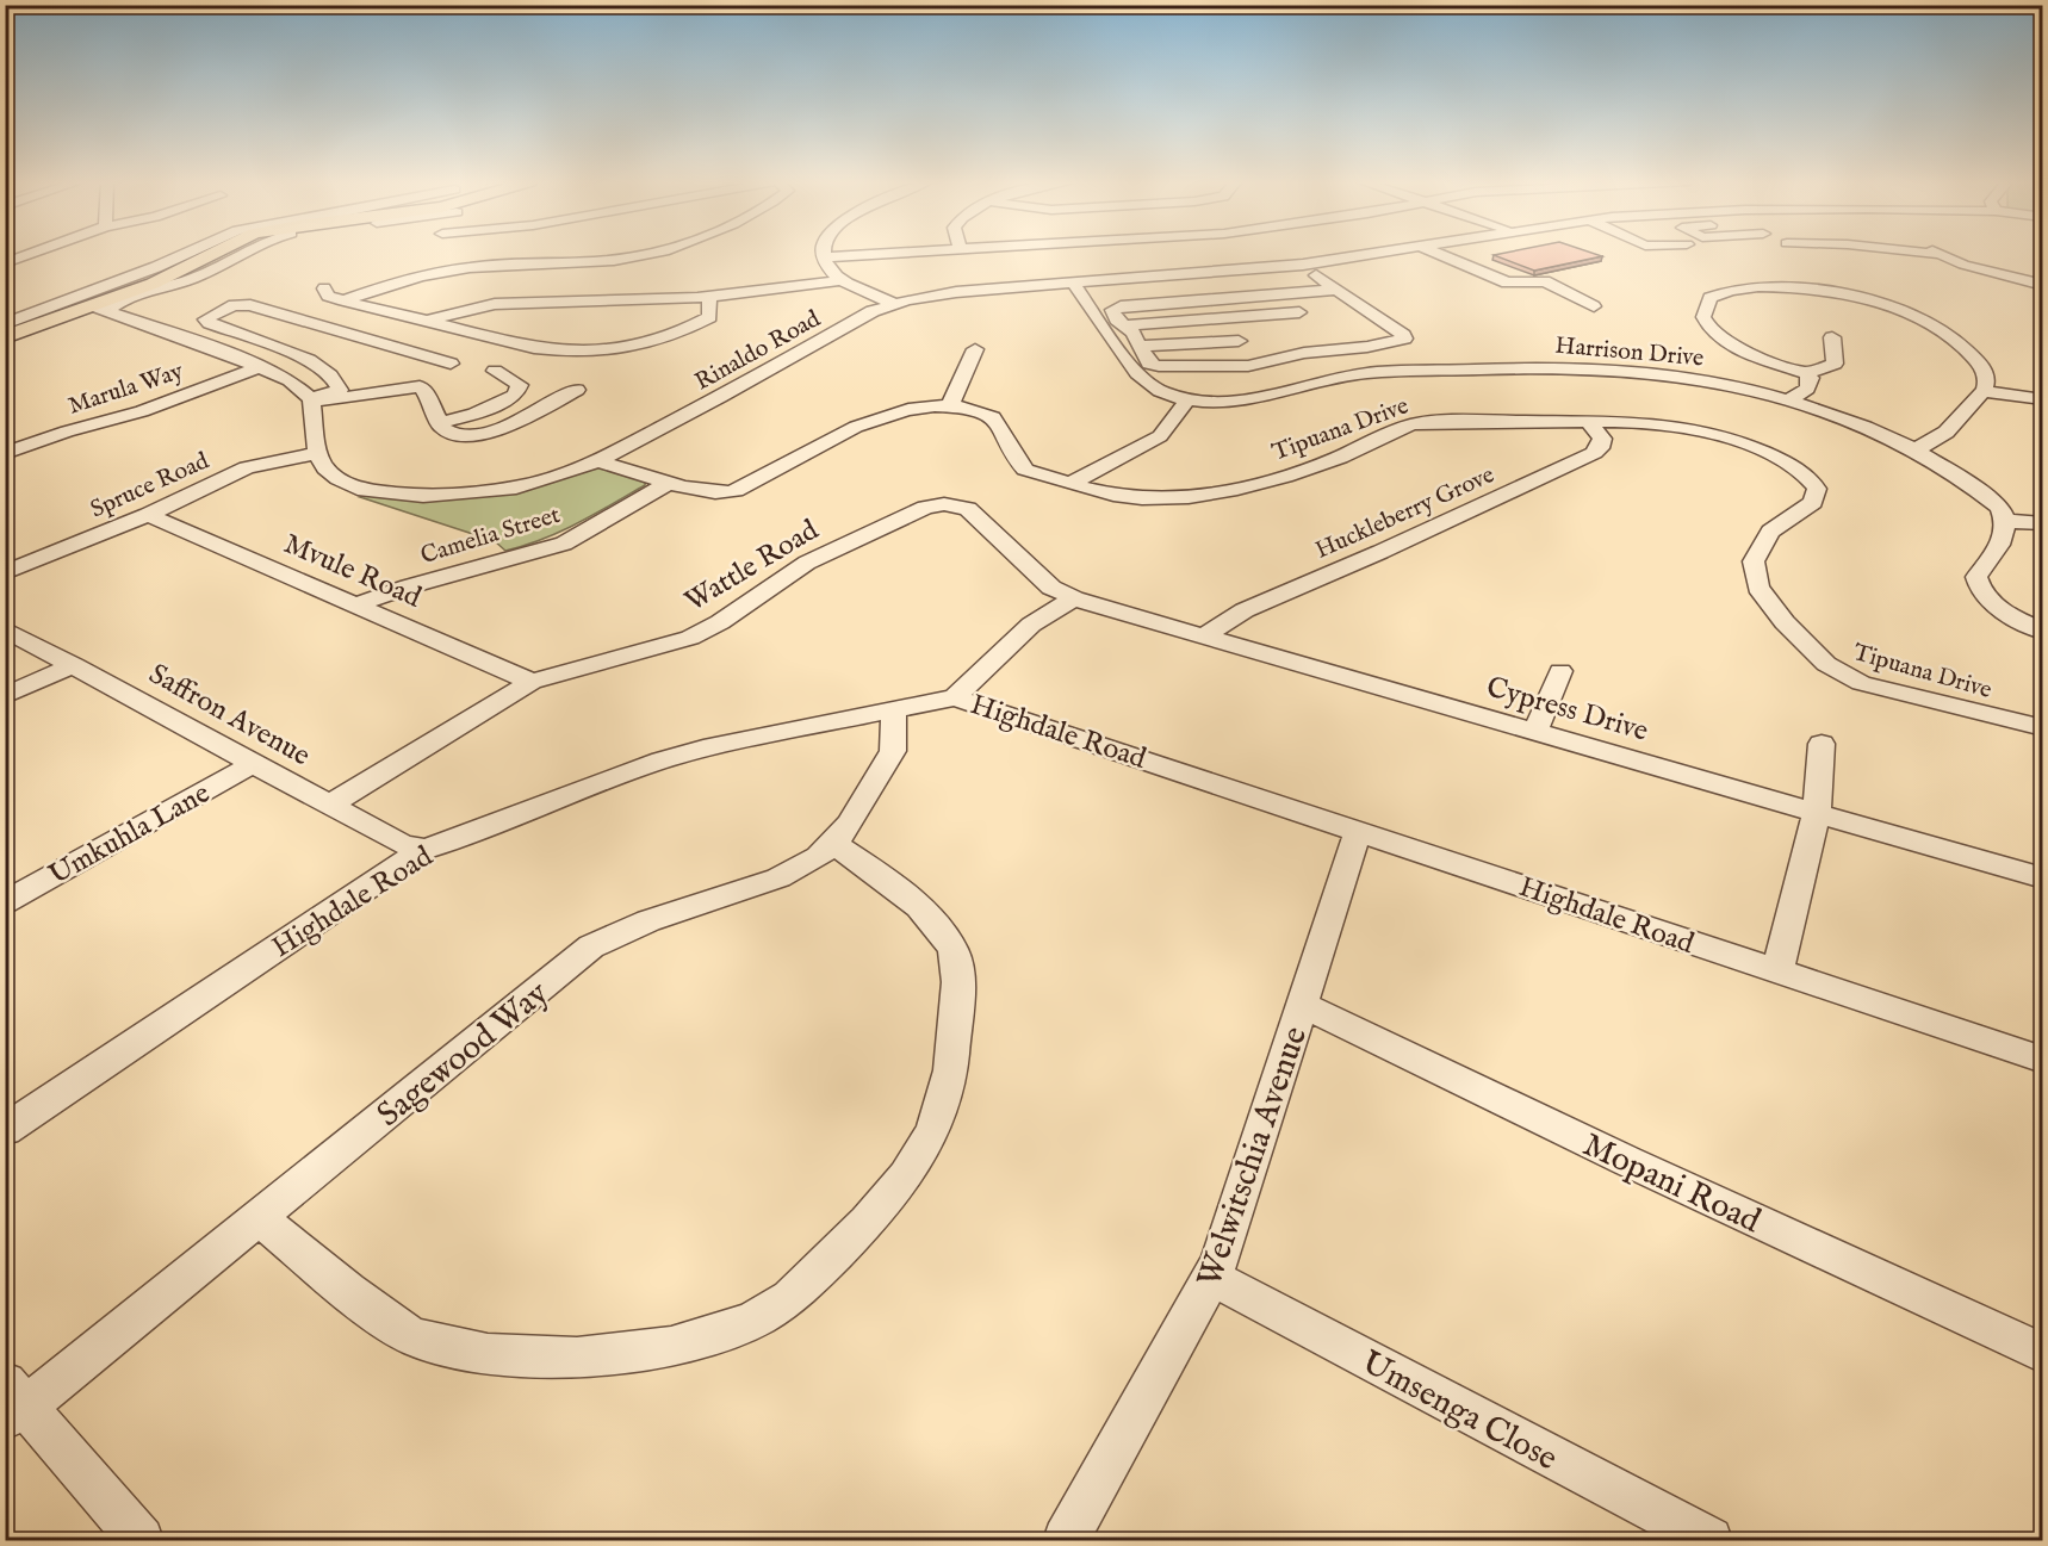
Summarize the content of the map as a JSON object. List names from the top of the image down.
{
  "streets": {
    "street": [
      "Rinaldo Road",
      "Harrison Drive",
      "Marula Way",
      "Tipuana Drive",
      "Spruce Road",
      "Huckleberry Grove",
      "Camelia Street",
      "Wattle Road",
      "Mvule Road",
      "Cypress Drive",
      "Saffron Avenue",
      "Highdale Road",
      "Umkuhla Lane",
      "Sagewood Way",
      "Welwitschia Avenue",
      "Mopani Road",
      "Umsenga Close"
    ]
  },
  "crossings": [
    ["Rinaldo Road", "Harrison Drive"],
    ["Rinaldo Road", "Tipuana Drive"],
    ["Rinaldo Road", "Spruce Road"],
    ["Tipuana Drive", "Huckleberry Grove"],
    ["Tipuana Drive", "Camelia Street"],
    ["Spruce Road", "Mvule Road"],
    ["Huckleberry Grove", "Cypress Drive"],
    ["Camelia Street", "Mvule Road"],
    ["Wattle Road", "Mvule Road"],
    ["Wattle Road", "Cypress Drive"],
    ["Wattle Road", "Saffron Avenue"],
    ["Saffron Avenue", "Highdale Road"],
    ["Saffron Avenue", "Umkuhla Lane"],
    ["Highdale Road", "Sagewood Way"],
    ["Highdale Road", "Welwitschia Avenue"],
    ["Welwitschia Avenue", "Mopani Road"],
    ["Welwitschia Avenue", "Umsenga Close"]
  ]
}
